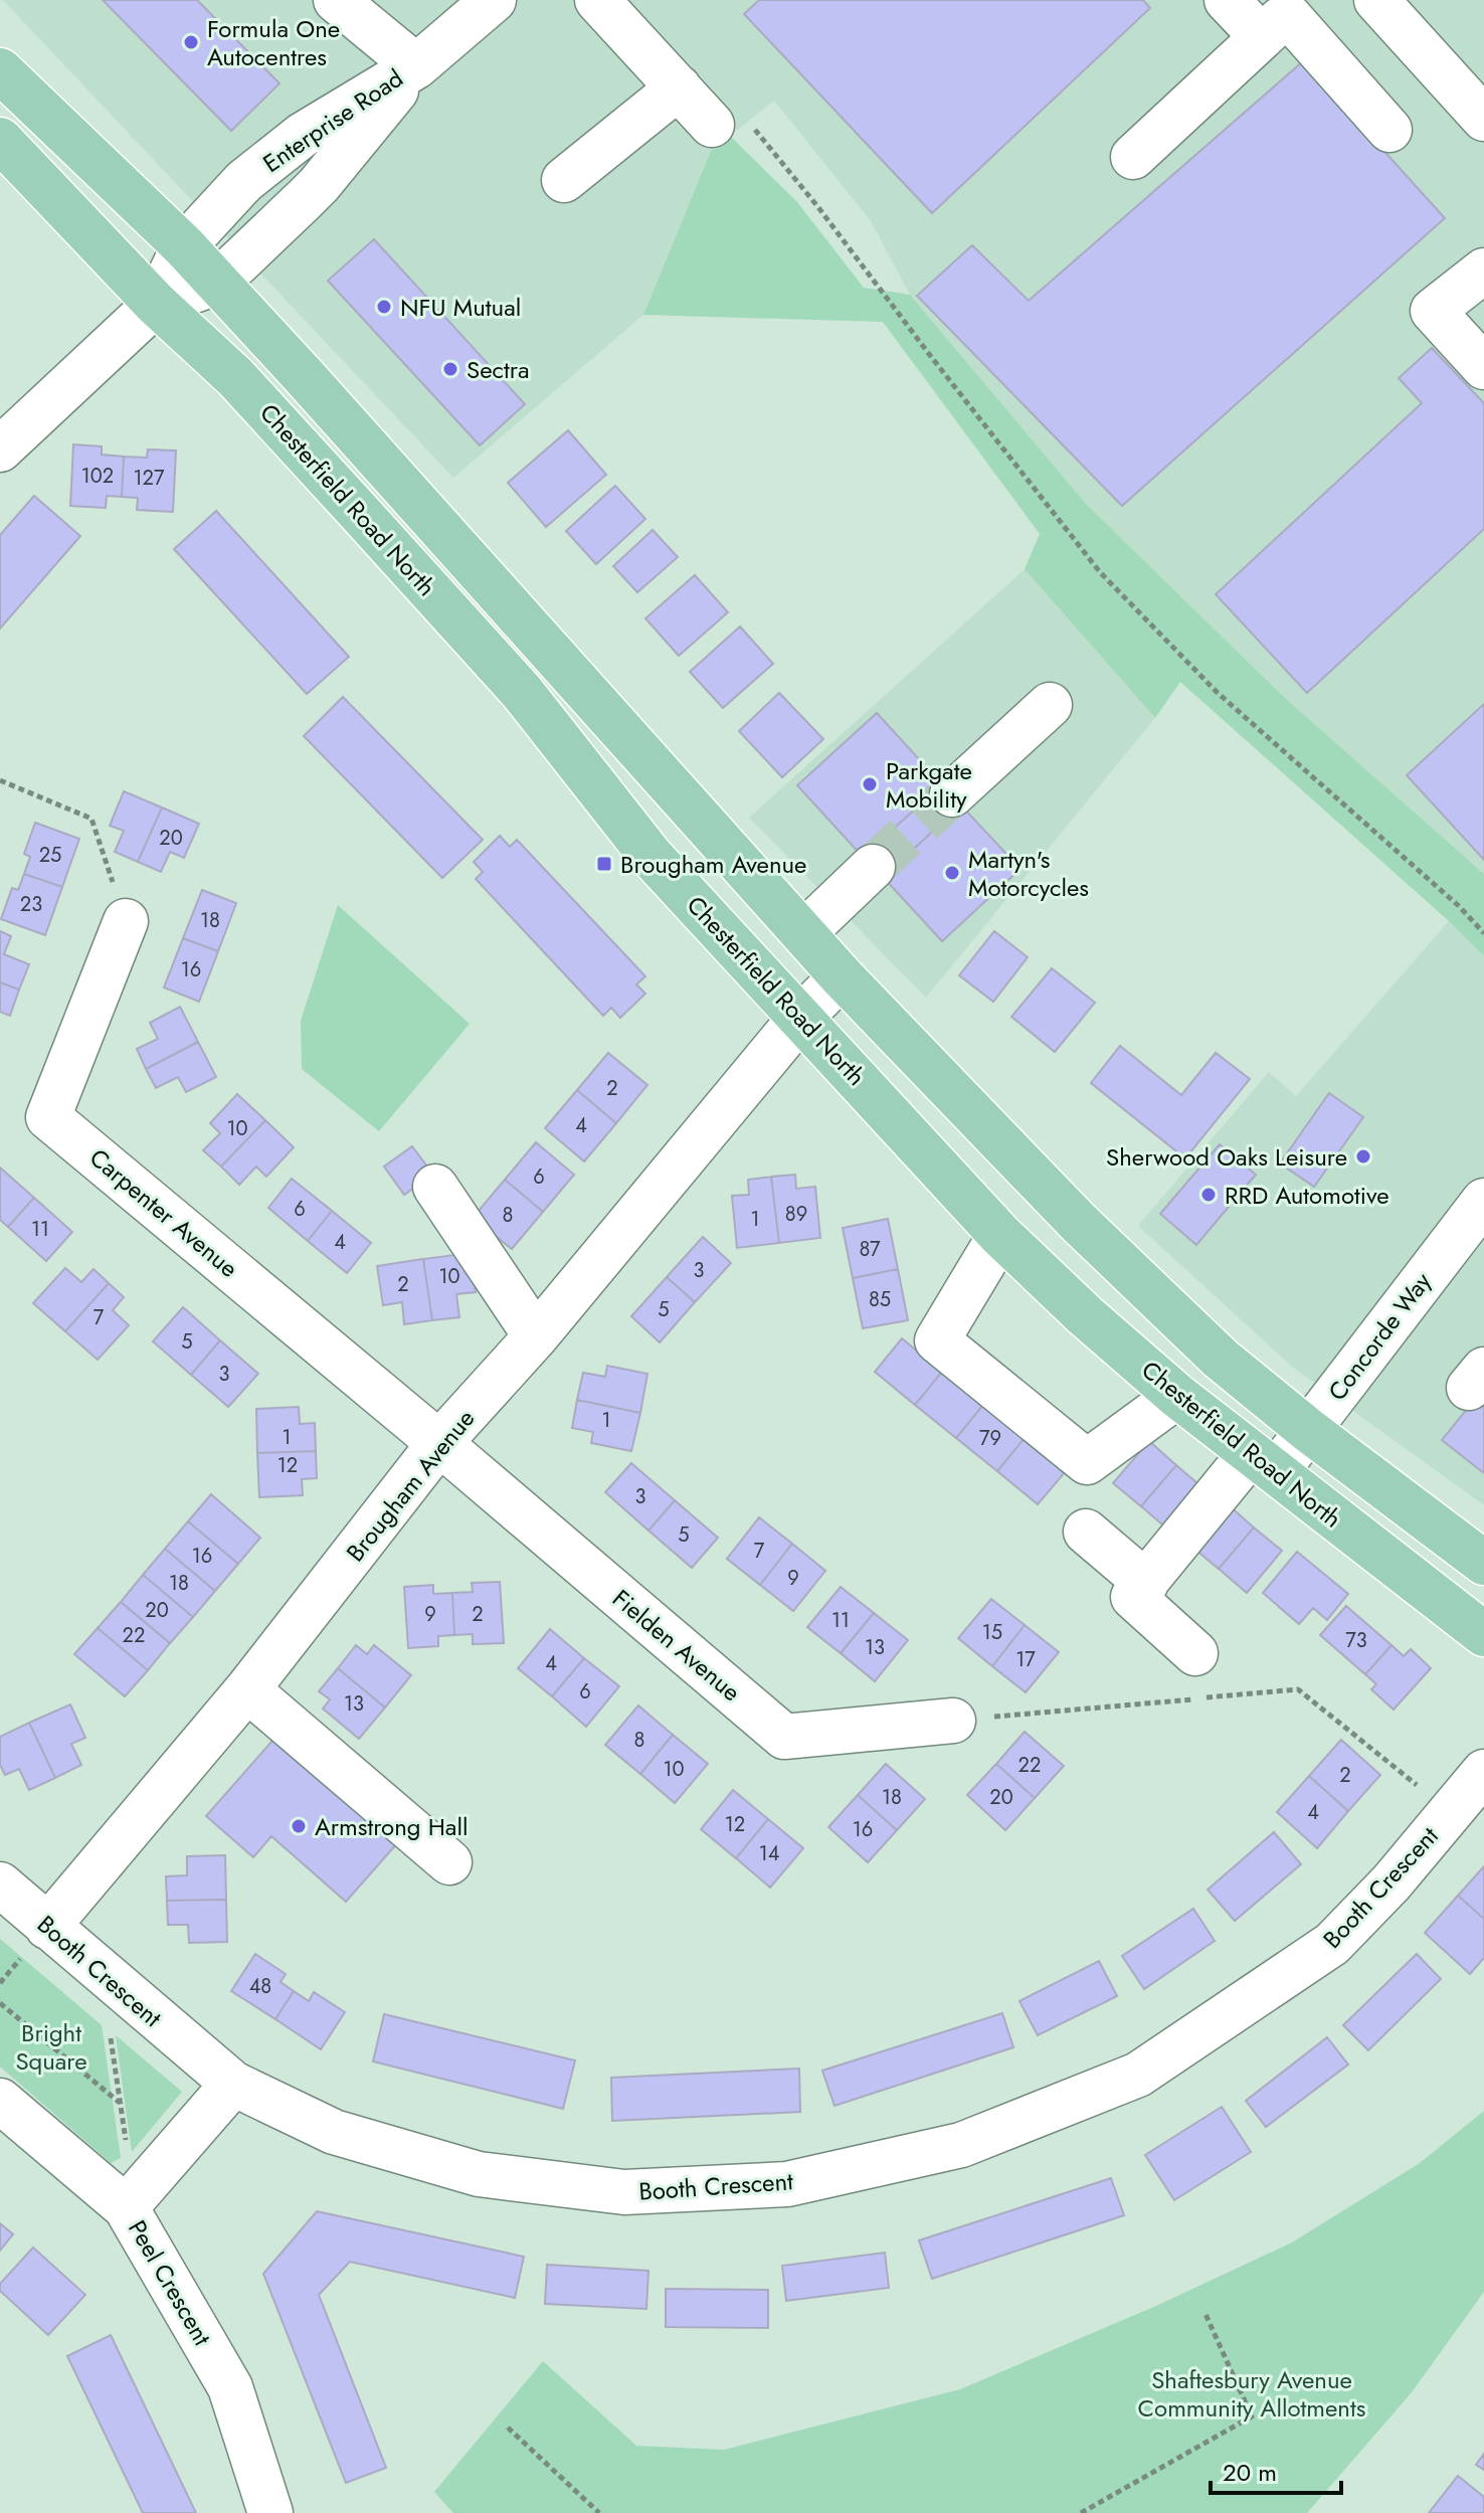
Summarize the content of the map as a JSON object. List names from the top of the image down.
{
  "streets": {
    "main road": ["Chesterfield Road North"],
    "street": [
      "Enterprise Road",
      "Carpenter Avenue",
      "Concorde Way",
      "Brougham Avenue",
      "Fielden Avenue",
      "Booth Crescent",
      "Peel Crescent"
    ]
  },
  "crossings": [
    ["Enterprise Road", "Chesterfield Road North"],
    ["Chesterfield Road North", "Concorde Way"],
    ["Chesterfield Road North", "Brougham Avenue"],
    ["Carpenter Avenue", "Brougham Avenue"],
    ["Carpenter Avenue", "Fielden Avenue"],
    ["Brougham Avenue", "Fielden Avenue"],
    ["Brougham Avenue", "Booth Crescent"]
  ],
  "parks": ["Bright Square", "Shaftesbury Avenue Community Allotments"],
  "places": {
    "other": [
      "Formula One Autocentres",
      "NFU Mutual",
      "Sectra",
      "Parkgate Mobility",
      "Martyn's Motorcycles",
      "Sherwood Oaks Leisure",
      "RRD Automotive",
      "Armstrong Hall"
    ],
    "transit": ["Brougham Avenue"]
  },
  "house_numbers": [
    "102",
    "127",
    "20",
    "25",
    "23",
    "18",
    "16",
    "2",
    "4",
    "10",
    "6",
    "6",
    "89",
    "8",
    "1",
    "11",
    "4",
    "87",
    "3",
    "10",
    "2",
    "85",
    "5",
    "7",
    "5",
    "3",
    "1",
    "1",
    "79",
    "12",
    "3",
    "5",
    "7",
    "16",
    "9",
    "18",
    "20",
    "9",
    "2",
    "11",
    "15",
    "22",
    "73",
    "13",
    "17",
    "4",
    "6",
    "13",
    "8",
    "22",
    "10",
    "2",
    "18",
    "20",
    "4",
    "12",
    "16",
    "14",
    "48"
  ],
  "scale_bar": "20 m"
}
